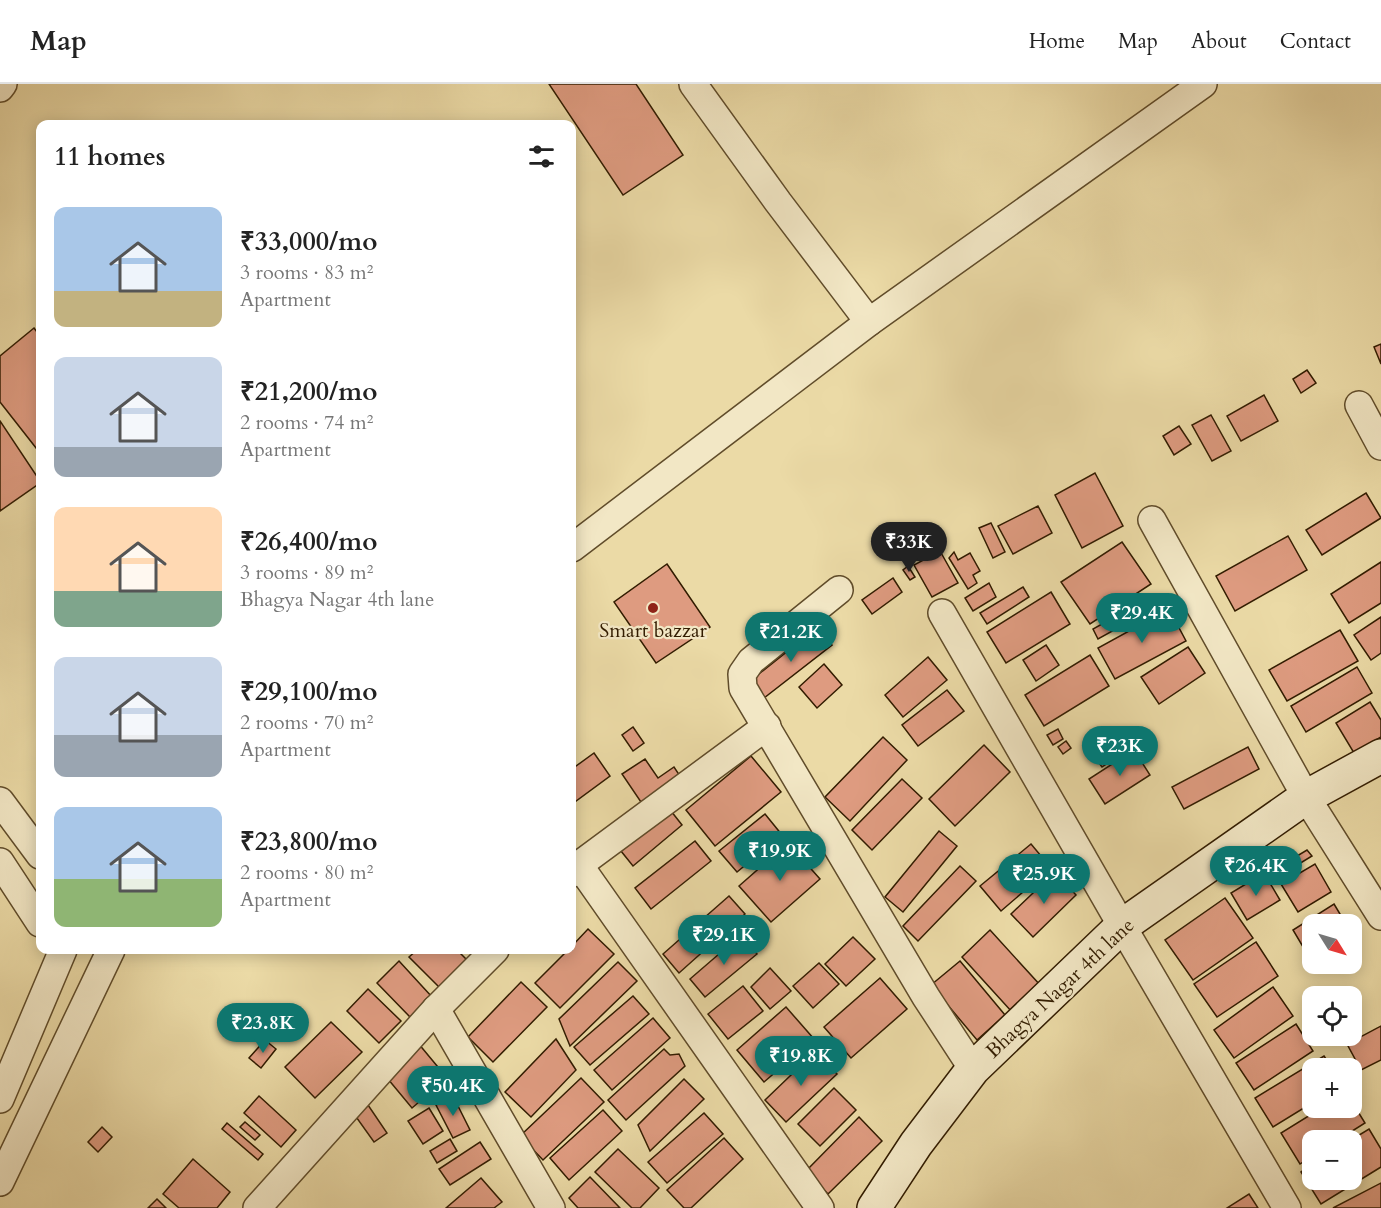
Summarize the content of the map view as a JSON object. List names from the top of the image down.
{
  "streets": {
    "main road": ["Bhagya Nagar 4th lane"]
  },
  "places": ["Smart bazzar"],
  "north": "bottom right",
  "page": {
    "header": "Map",
    "nav": [
      "Home",
      "Map",
      "About",
      "Contact"
    ],
    "heading": "11 homes",
    "list": [
      {
        "name": "₹33,000/mo",
        "note": "3 rooms · 83 m² · Apartment"
      },
      {
        "name": "₹21,200/mo",
        "note": "2 rooms · 74 m² · Apartment"
      },
      {
        "name": "₹26,400/mo",
        "note": "3 rooms · 89 m² · Bhagya Nagar 4th lane"
      },
      {
        "name": "₹29,100/mo",
        "note": "2 rooms · 70 m² · Apartment"
      },
      {
        "name": "₹23,800/mo",
        "note": "2 rooms · 80 m² · Apartment"
      }
    ],
    "price": [
      "₹33K",
      "₹29.4K",
      "₹21.2K",
      "₹23K",
      "₹19.9K",
      "₹26.4K",
      "₹25.9K",
      "₹29.1K",
      "₹23.8K",
      "₹19.8K",
      "₹50.4K"
    ],
    "map_buttons": ["+", "−"]
  }
}
